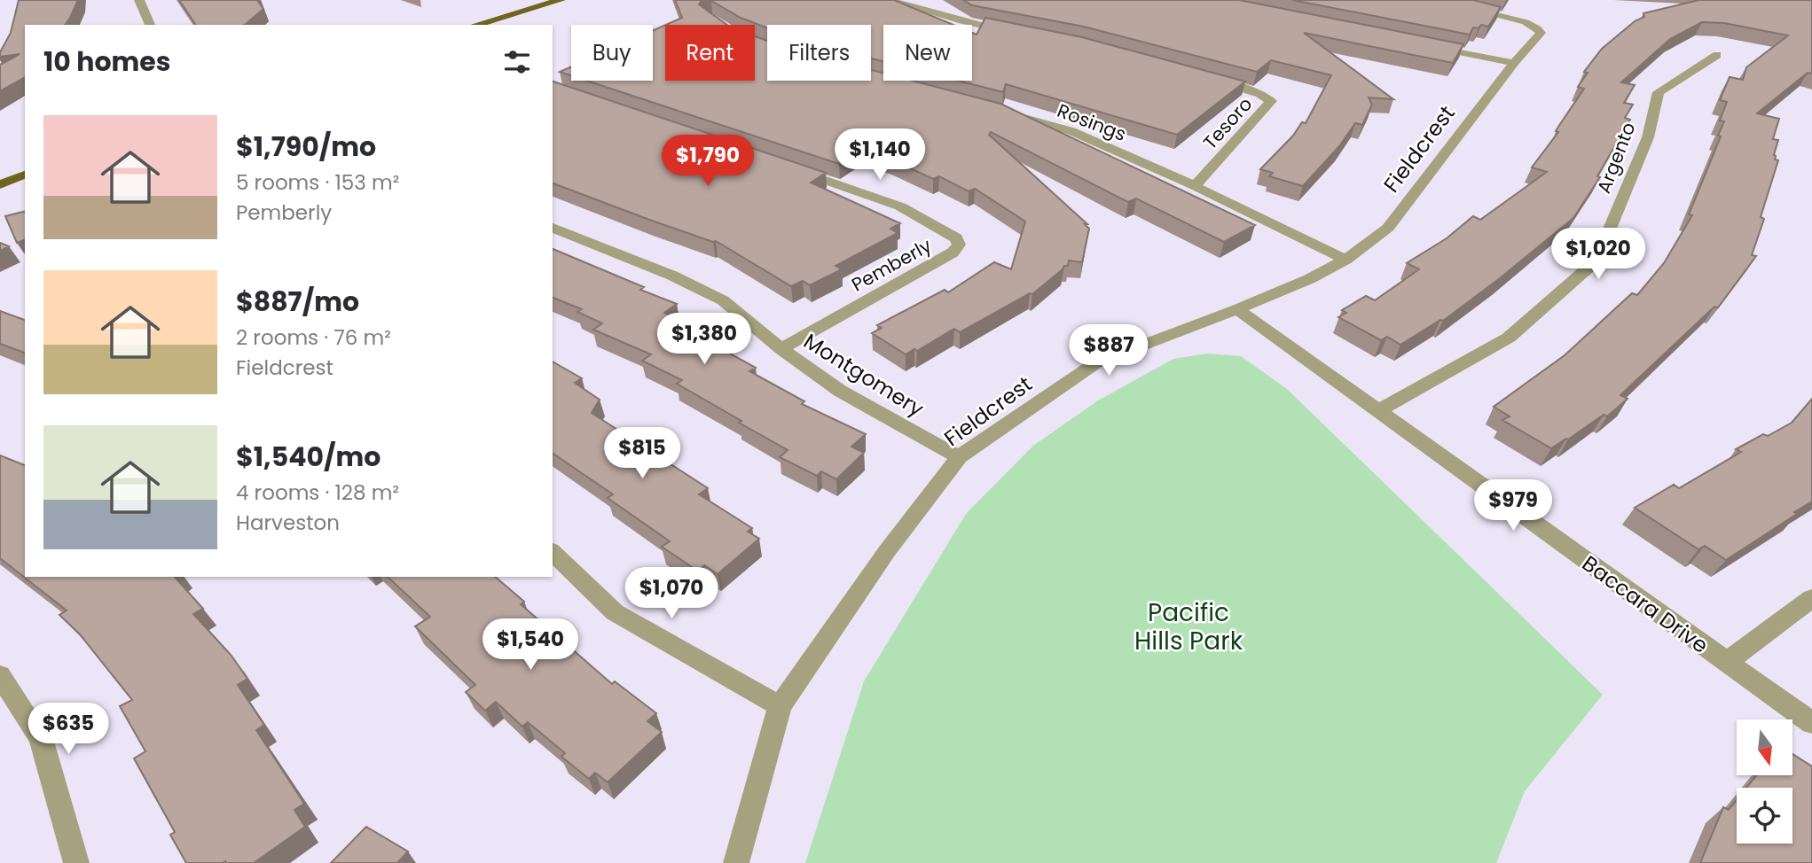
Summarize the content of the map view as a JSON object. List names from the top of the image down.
{
  "streets": {
    "street": [
      "Rosings",
      "Tesoro",
      "Fieldcrest",
      "Argento",
      "Pemberly",
      "Montgomery",
      "Baccara Drive"
    ]
  },
  "crossings": [
    ["Rosings", "Tesoro"],
    ["Rosings", "Fieldcrest"],
    ["Fieldcrest", "Montgomery"],
    ["Fieldcrest", "Baccara Drive"],
    ["Argento", "Baccara Drive"],
    ["Pemberly", "Montgomery"]
  ],
  "parks": ["Pacific Hills Park"],
  "north": "bottom",
  "page": {
    "chip": [
      "Buy",
      "Rent",
      "Filters",
      "New"
    ],
    "heading": "10 homes",
    "list": [
      {
        "name": "$1,790/mo",
        "note": "5 rooms · 153 m² · Pemberly"
      },
      {
        "name": "$887/mo",
        "note": "2 rooms · 76 m² · Fieldcrest"
      },
      {
        "name": "$1,540/mo",
        "note": "4 rooms · 128 m² · Harveston"
      }
    ],
    "price": [
      "$1,140",
      "$1,790",
      "$1,020",
      "$1,380",
      "$887",
      "$815",
      "$979",
      "$1,070",
      "$1,540",
      "$635"
    ]
  }
}
